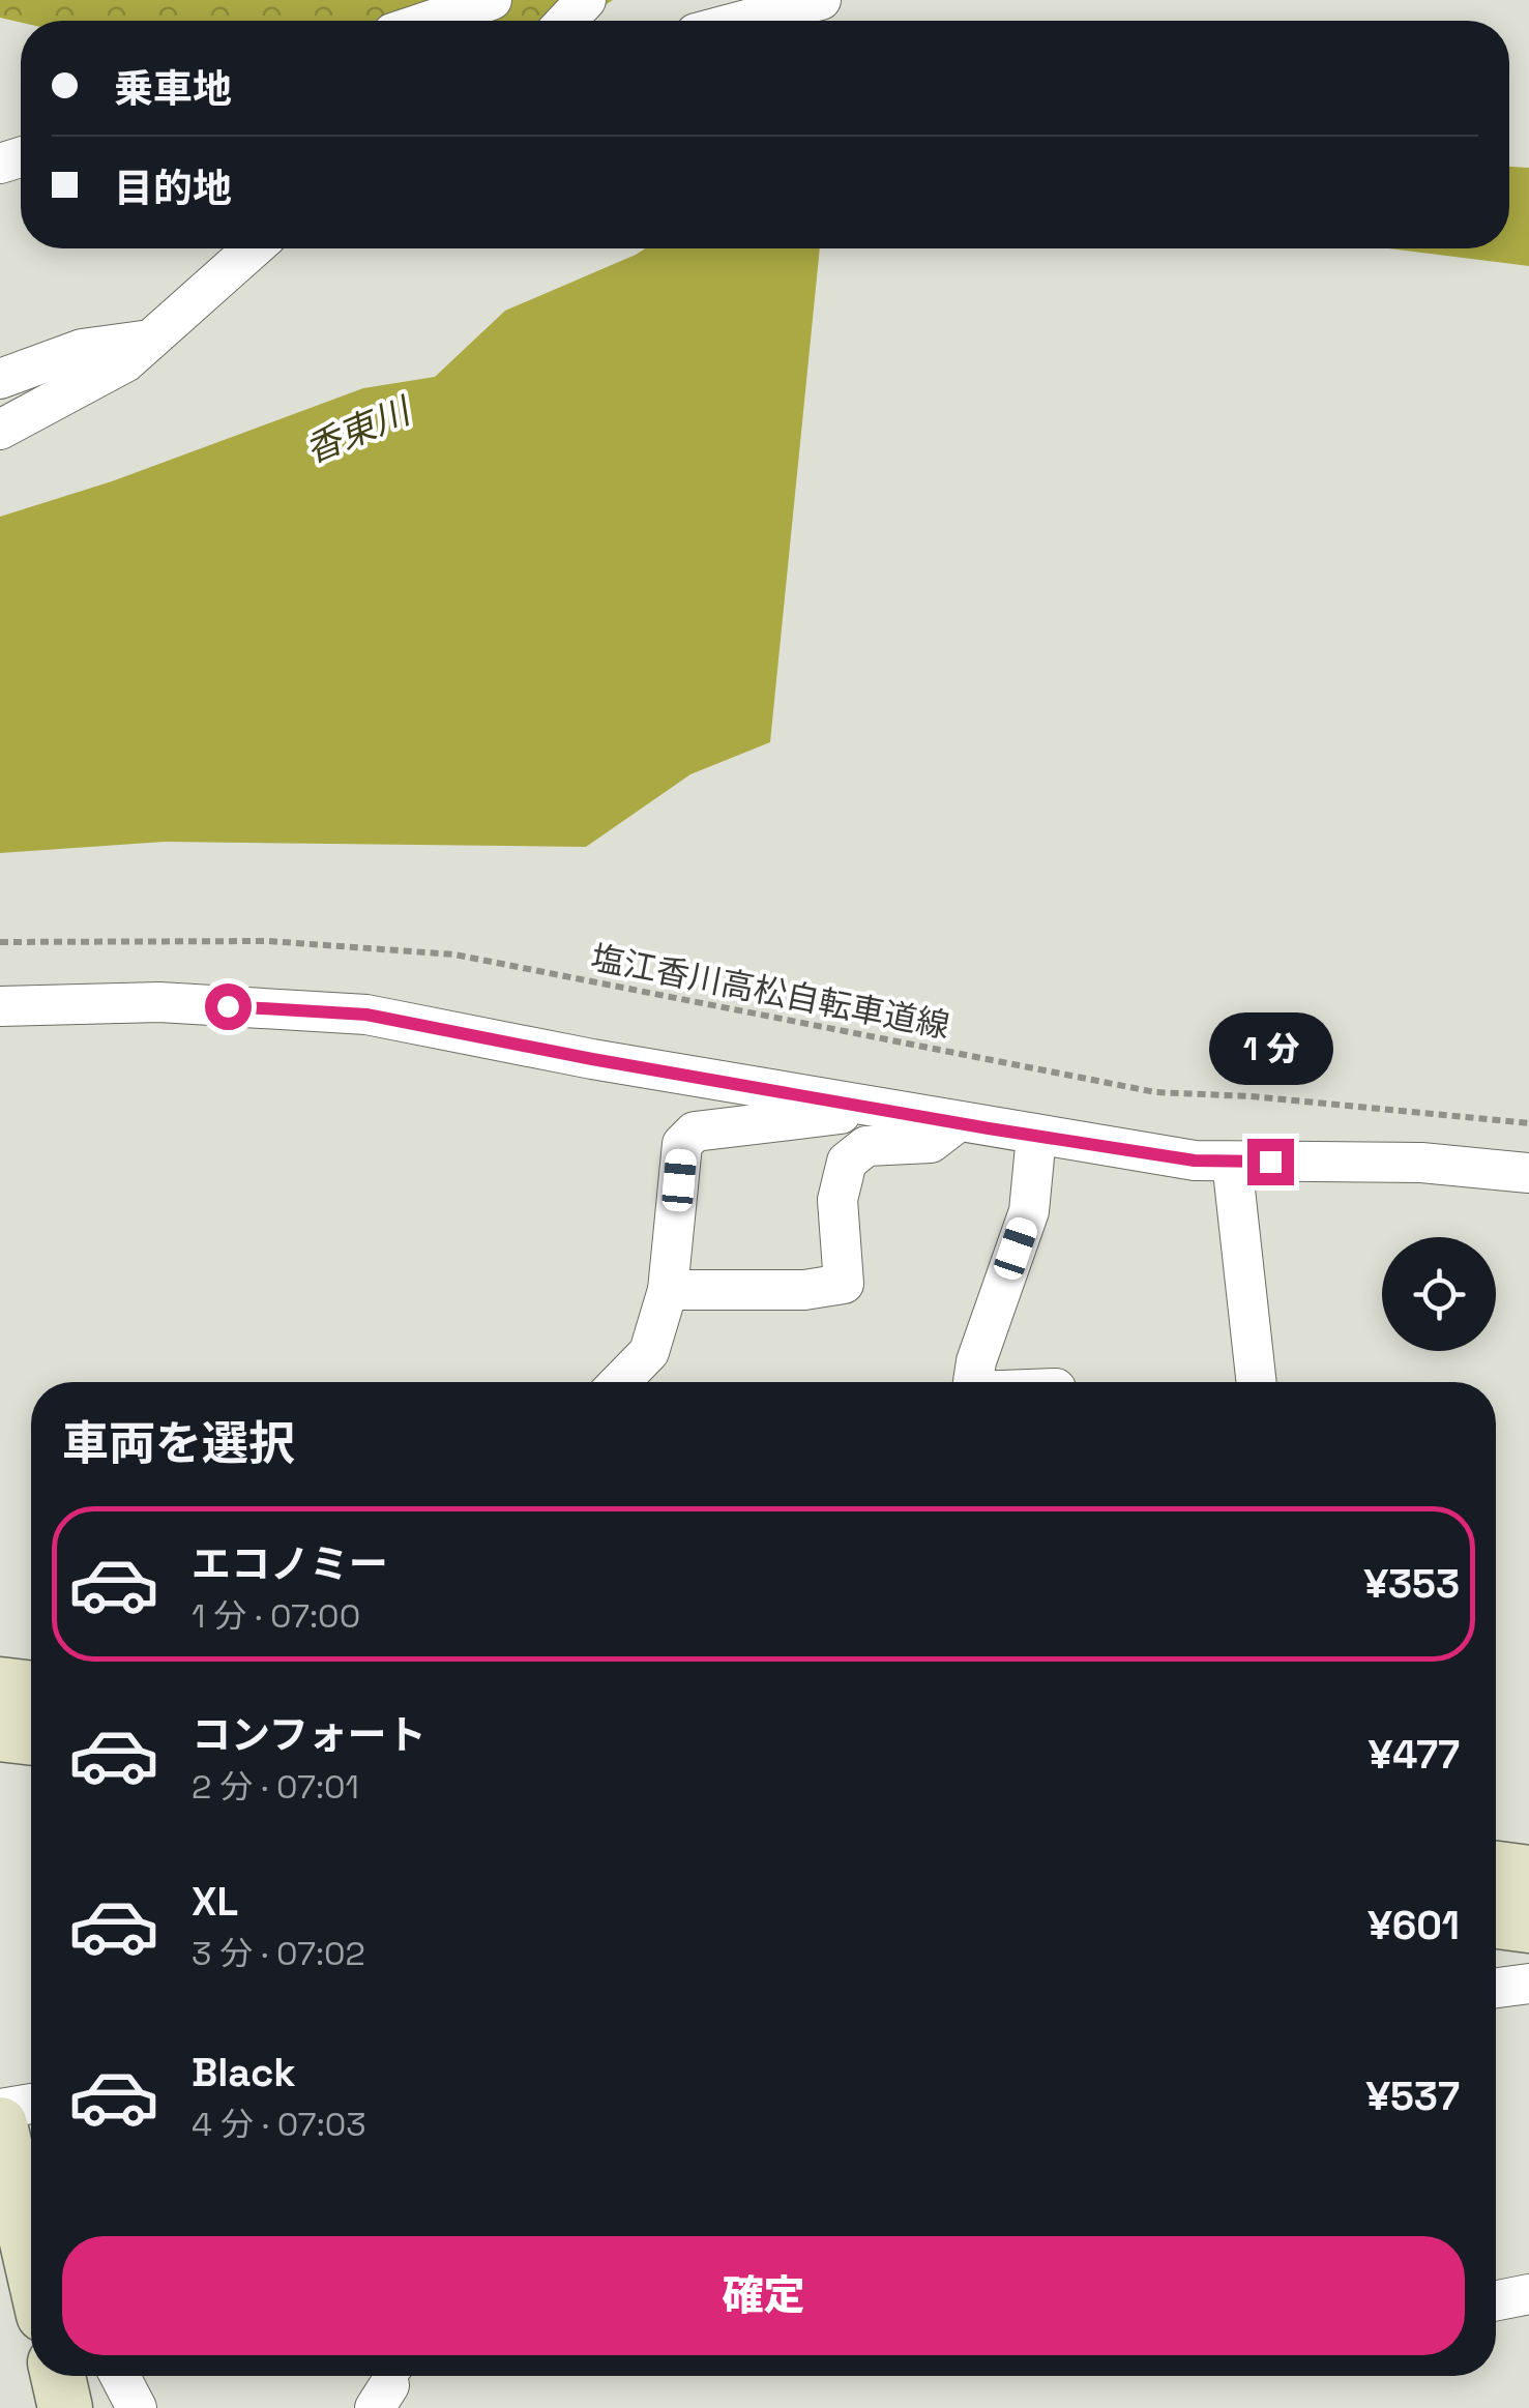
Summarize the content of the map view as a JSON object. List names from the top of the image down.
{
  "streets": {
    "path": ["塩江香川高松自転車道線"]
  },
  "water": ["香東川"],
  "page": {
    "banner": ["乗車地", "目的地"],
    "bubble": "1 分",
    "heading": "車両を選択",
    "list": [
      {
        "name": "エコノミー",
        "note": "1 分 · 07:00",
        "value": "¥353"
      },
      {
        "name": "コンフォート",
        "note": "2 分 · 07:01",
        "value": "¥477"
      },
      {
        "name": "XL",
        "note": "3 分 · 07:02",
        "value": "¥601"
      },
      {
        "name": "Black",
        "note": "4 分 · 07:03",
        "value": "¥537"
      }
    ],
    "buttons": "確定"
  }
}
